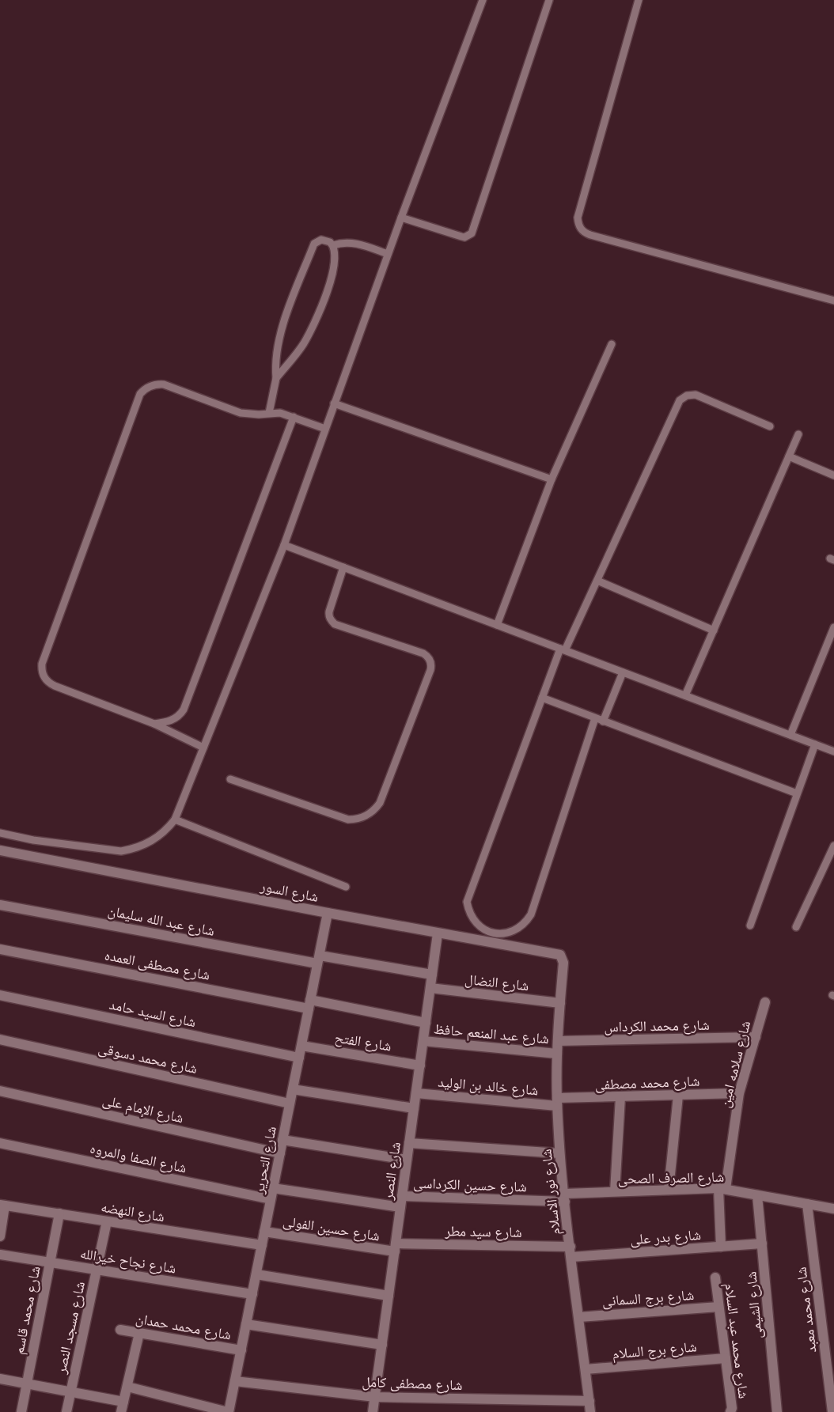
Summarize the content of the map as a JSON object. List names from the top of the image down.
{
  "streets": {
    "street": [
      "شارع السور",
      "شارع عبد الله سليمان",
      "شارع مصطفى العمده",
      "شارع النضال",
      "شارع السيد حامد",
      "شارع محمد الكرداس",
      "شارع عبد المنعم حافظ",
      "شارع الفتح",
      "شارع محمد دسوقى",
      "شارع سلامه امين",
      "شارع محمد مصطفى",
      "شارع خالد بن الوليد",
      "شارع الإمام على",
      "شارع الصفا والمروه",
      "شارع التحرير",
      "شارع النصر",
      "شارع الصرف الصحى",
      "شارع حسين الكرداسى",
      "شارع نور الاسلام",
      "شارع النهضه",
      "شارع حسين الفولى",
      "شارع سيد مطر",
      "شارع بدر على",
      "شارع نجاح خيرالله",
      "شارع برج السمانى",
      "شارع الشيمى",
      "شارع محمد قاسم",
      "شارع محمد معبد",
      "شارع محمد حمدان",
      "شارع مسجد النصر",
      "شارع محمد عبد السلام",
      "شارع برج السلام",
      "شارع مصطفى كامل"
    ]
  },
  "crossings": [
    ["شارع السور", "شارع التحرير"],
    ["شارع السور", "شارع النصر"],
    ["شارع السور", "شارع نور الاسلام"],
    ["شارع عبد الله سليمان", "شارع التحرير"],
    ["شارع عبد الله سليمان", "شارع النصر"],
    ["شارع مصطفى العمده", "شارع التحرير"],
    ["شارع مصطفى العمده", "شارع النصر"],
    ["شارع النضال", "شارع النصر"],
    ["شارع النضال", "شارع نور الاسلام"],
    ["شارع السيد حامد", "شارع التحرير"],
    ["شارع محمد الكرداس", "شارع سلامه امين"],
    ["شارع محمد الكرداس", "شارع نور الاسلام"],
    ["شارع عبد المنعم حافظ", "شارع النصر"],
    ["شارع عبد المنعم حافظ", "شارع نور الاسلام"],
    ["شارع الفتح", "شارع التحرير"],
    ["شارع الفتح", "شارع النصر"],
    ["شارع محمد دسوقى", "شارع التحرير"],
    ["شارع سلامه امين", "شارع محمد مصطفى"],
    ["شارع سلامه امين", "شارع الصرف الصحى"],
    ["شارع سلامه امين", "شارع بدر على"],
    ["شارع محمد مصطفى", "شارع خالد بن الوليد"],
    ["شارع محمد مصطفى", "شارع نور الاسلام"],
    ["شارع خالد بن الوليد", "شارع النصر"],
    ["شارع خالد بن الوليد", "شارع نور الاسلام"],
    ["شارع الإمام على", "شارع التحرير"],
    ["شارع الصفا والمروه", "شارع التحرير"],
    ["شارع التحرير", "شارع النهضه"],
    ["شارع التحرير", "شارع حسين الفولى"],
    ["شارع التحرير", "شارع نجاح خيرالله"],
    ["شارع التحرير", "شارع محمد حمدان"],
    ["شارع التحرير", "شارع مصطفى كامل"],
    ["شارع النصر", "شارع حسين الكرداسى"],
    ["شارع النصر", "شارع حسين الفولى"],
    ["شارع النصر", "شارع سيد مطر"],
    ["شارع النصر", "شارع مصطفى كامل"],
    ["شارع الصرف الصحى", "شارع حسين الكرداسى"],
    ["شارع الصرف الصحى", "شارع نور الاسلام"],
    ["شارع الصرف الصحى", "شارع الشيمى"],
    ["شارع الصرف الصحى", "شارع محمد معبد"],
    ["شارع حسين الكرداسى", "شارع نور الاسلام"],
    ["شارع نور الاسلام", "شارع سيد مطر"],
    ["شارع نور الاسلام", "شارع بدر على"],
    ["شارع نور الاسلام", "شارع برج السمانى"],
    ["شارع نور الاسلام", "شارع برج السلام"],
    ["شارع نور الاسلام", "شارع مصطفى كامل"],
    ["شارع النهضه", "شارع محمد قاسم"],
    ["شارع النهضه", "شارع مسجد النصر"],
    ["شارع حسين الفولى", "شارع سيد مطر"],
    ["شارع سيد مطر", "شارع بدر على"],
    ["شارع بدر على", "شارع الشيمى"],
    ["شارع نجاح خيرالله", "شارع محمد قاسم"],
    ["شارع نجاح خيرالله", "شارع مسجد النصر"],
    ["شارع برج السمانى", "شارع محمد عبد السلام"],
    ["شارع محمد عبد السلام", "شارع برج السلام"]
  ]
}
